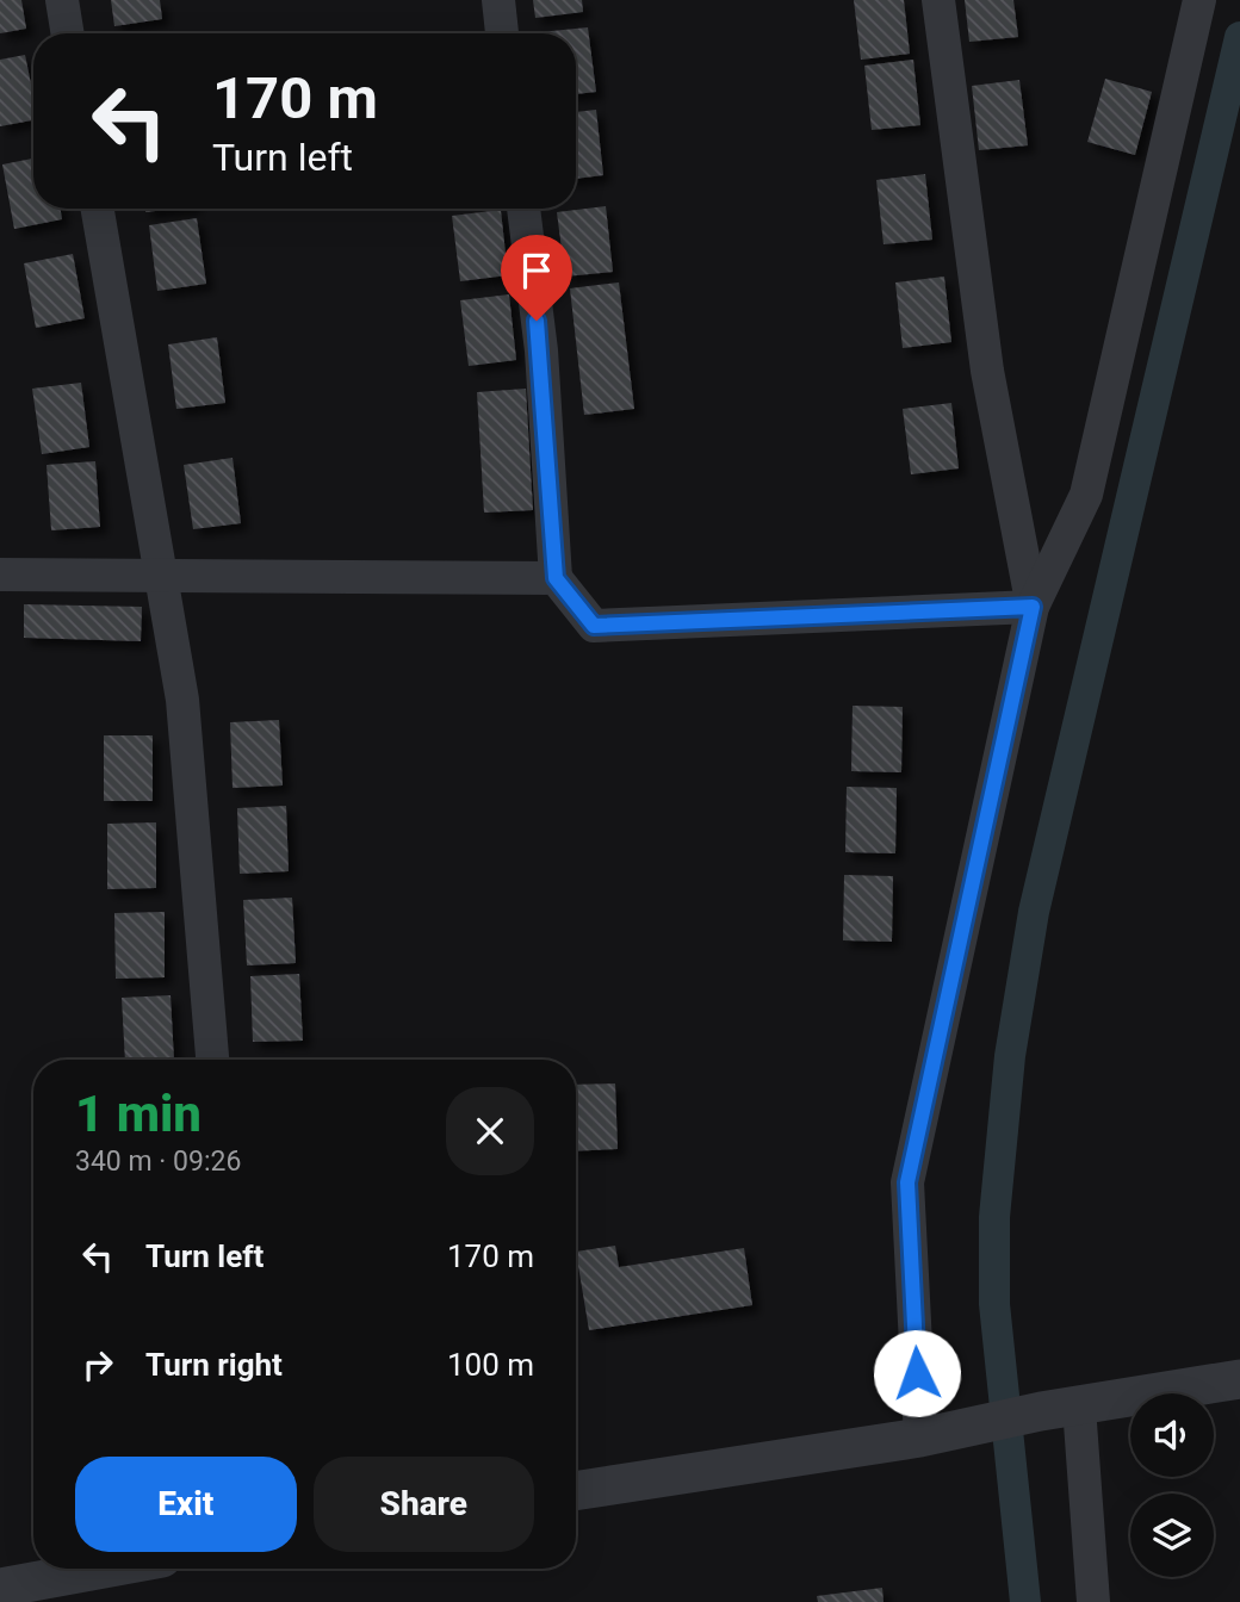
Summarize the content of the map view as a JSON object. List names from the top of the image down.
{
  "page": {
    "turn": ["170 m", "Turn left"],
    "heading": ["1 min", "340 m · 09:26"],
    "list": [
      {
        "name": "Turn left",
        "value": "170 m"
      },
      {
        "name": "Turn right",
        "value": "100 m"
      }
    ],
    "buttons": ["Exit", "Share"]
  }
}
